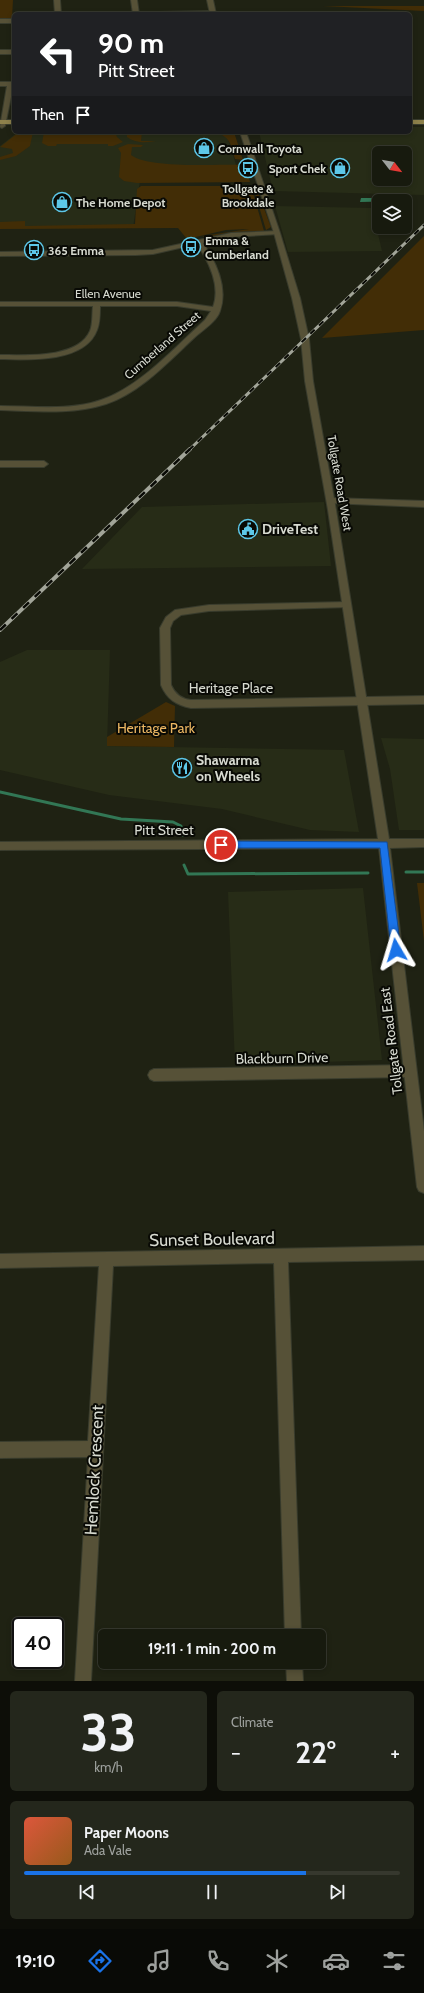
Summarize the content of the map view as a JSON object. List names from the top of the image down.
{
  "streets": {
    "street": [
      "Ellen Avenue",
      "Cumberland Street",
      "Tollgate Road West",
      "Heritage Place",
      "Pitt Street",
      "Tollgate Road East",
      "Blackburn Drive",
      "Sunset Boulevard",
      "Hemlock Crescent"
    ]
  },
  "crossings": [
    ["Ellen Avenue", "Cumberland Street"],
    ["Tollgate Road West", "Heritage Place"],
    ["Tollgate Road West", "Pitt Street"],
    ["Tollgate Road West", "Tollgate Road East"],
    ["Pitt Street", "Tollgate Road East"],
    ["Tollgate Road East", "Blackburn Drive"],
    ["Sunset Boulevard", "Hemlock Crescent"]
  ],
  "parks": ["Heritage Park"],
  "places": {
    "shop": ["Cornwall Toyota", "Sport Chek", "The Home Depot"],
    "bus stop": ["Tollgate & Brookdale", "Emma & Cumberland", "365 Emma"],
    "public building": ["DriveTest"],
    "restaurant": ["Shawarma on Wheels"]
  },
  "north": "bottom right",
  "page": {
    "turn": ["90 m", "Pitt Street"],
    "then": "Then",
    "limit": "40",
    "trip": "19:11 · 1 min · 200 m",
    "tile": [
      ["33", "km/h"],
      "Climate"
    ],
    "heat": ["−", "22°", "+"],
    "song": ["Paper Moons", "Ada Vale"],
    "tabs": "19:10"
  }
}
